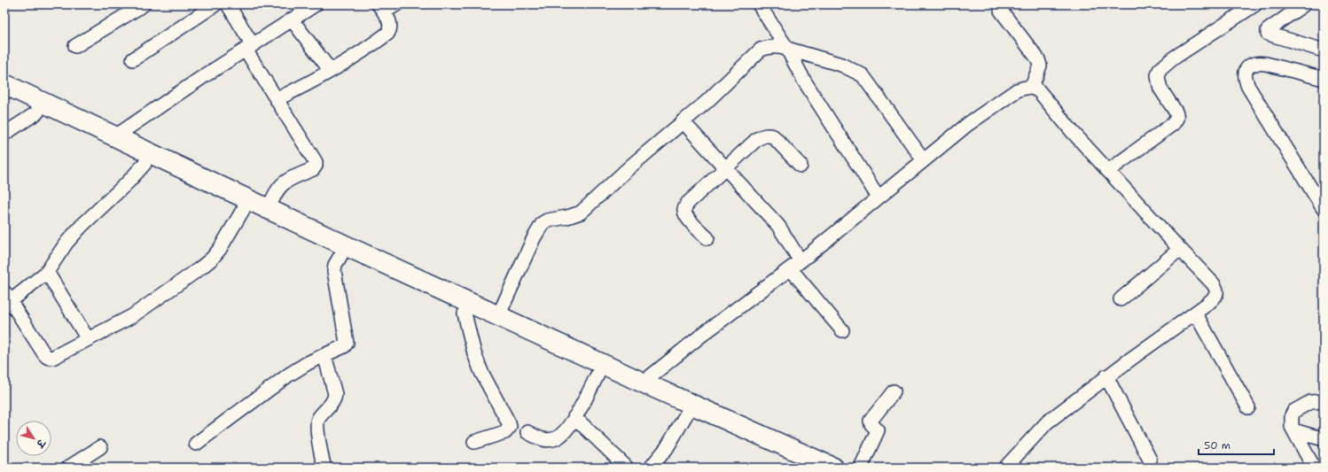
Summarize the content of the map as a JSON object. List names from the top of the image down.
{
  "scale_bar": "50 m",
  "north": "bottom right"
}
